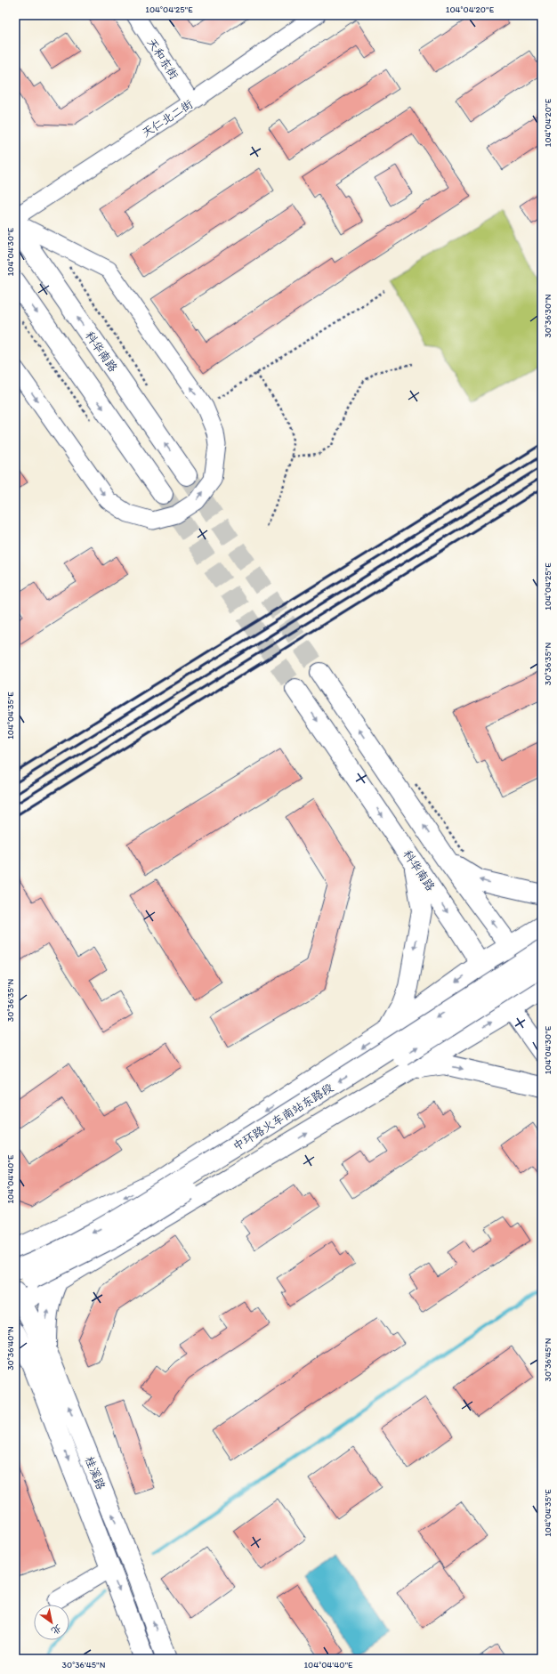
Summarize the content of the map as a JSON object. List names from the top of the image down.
{
  "streets": {
    "main road": ["科华南路", "中环路火车南站东路段", "桂溪路"],
    "street": ["天和东街", "天仁北二街"]
  },
  "crossings": [
    ["天和东街", "天仁北二街"],
    ["中环路火车南站东路段", "桂溪路"]
  ],
  "north": "bottom right",
  "coordinates": [
    "104°04'25\"E",
    "104°04'20\"E",
    "104°04'30\"E",
    "30°36'30\"N",
    "30°36'35\"N",
    "104°04'35\"E",
    "104°04'40\"E",
    "30°36'40\"N",
    "30°36'45\"N"
  ]
}
